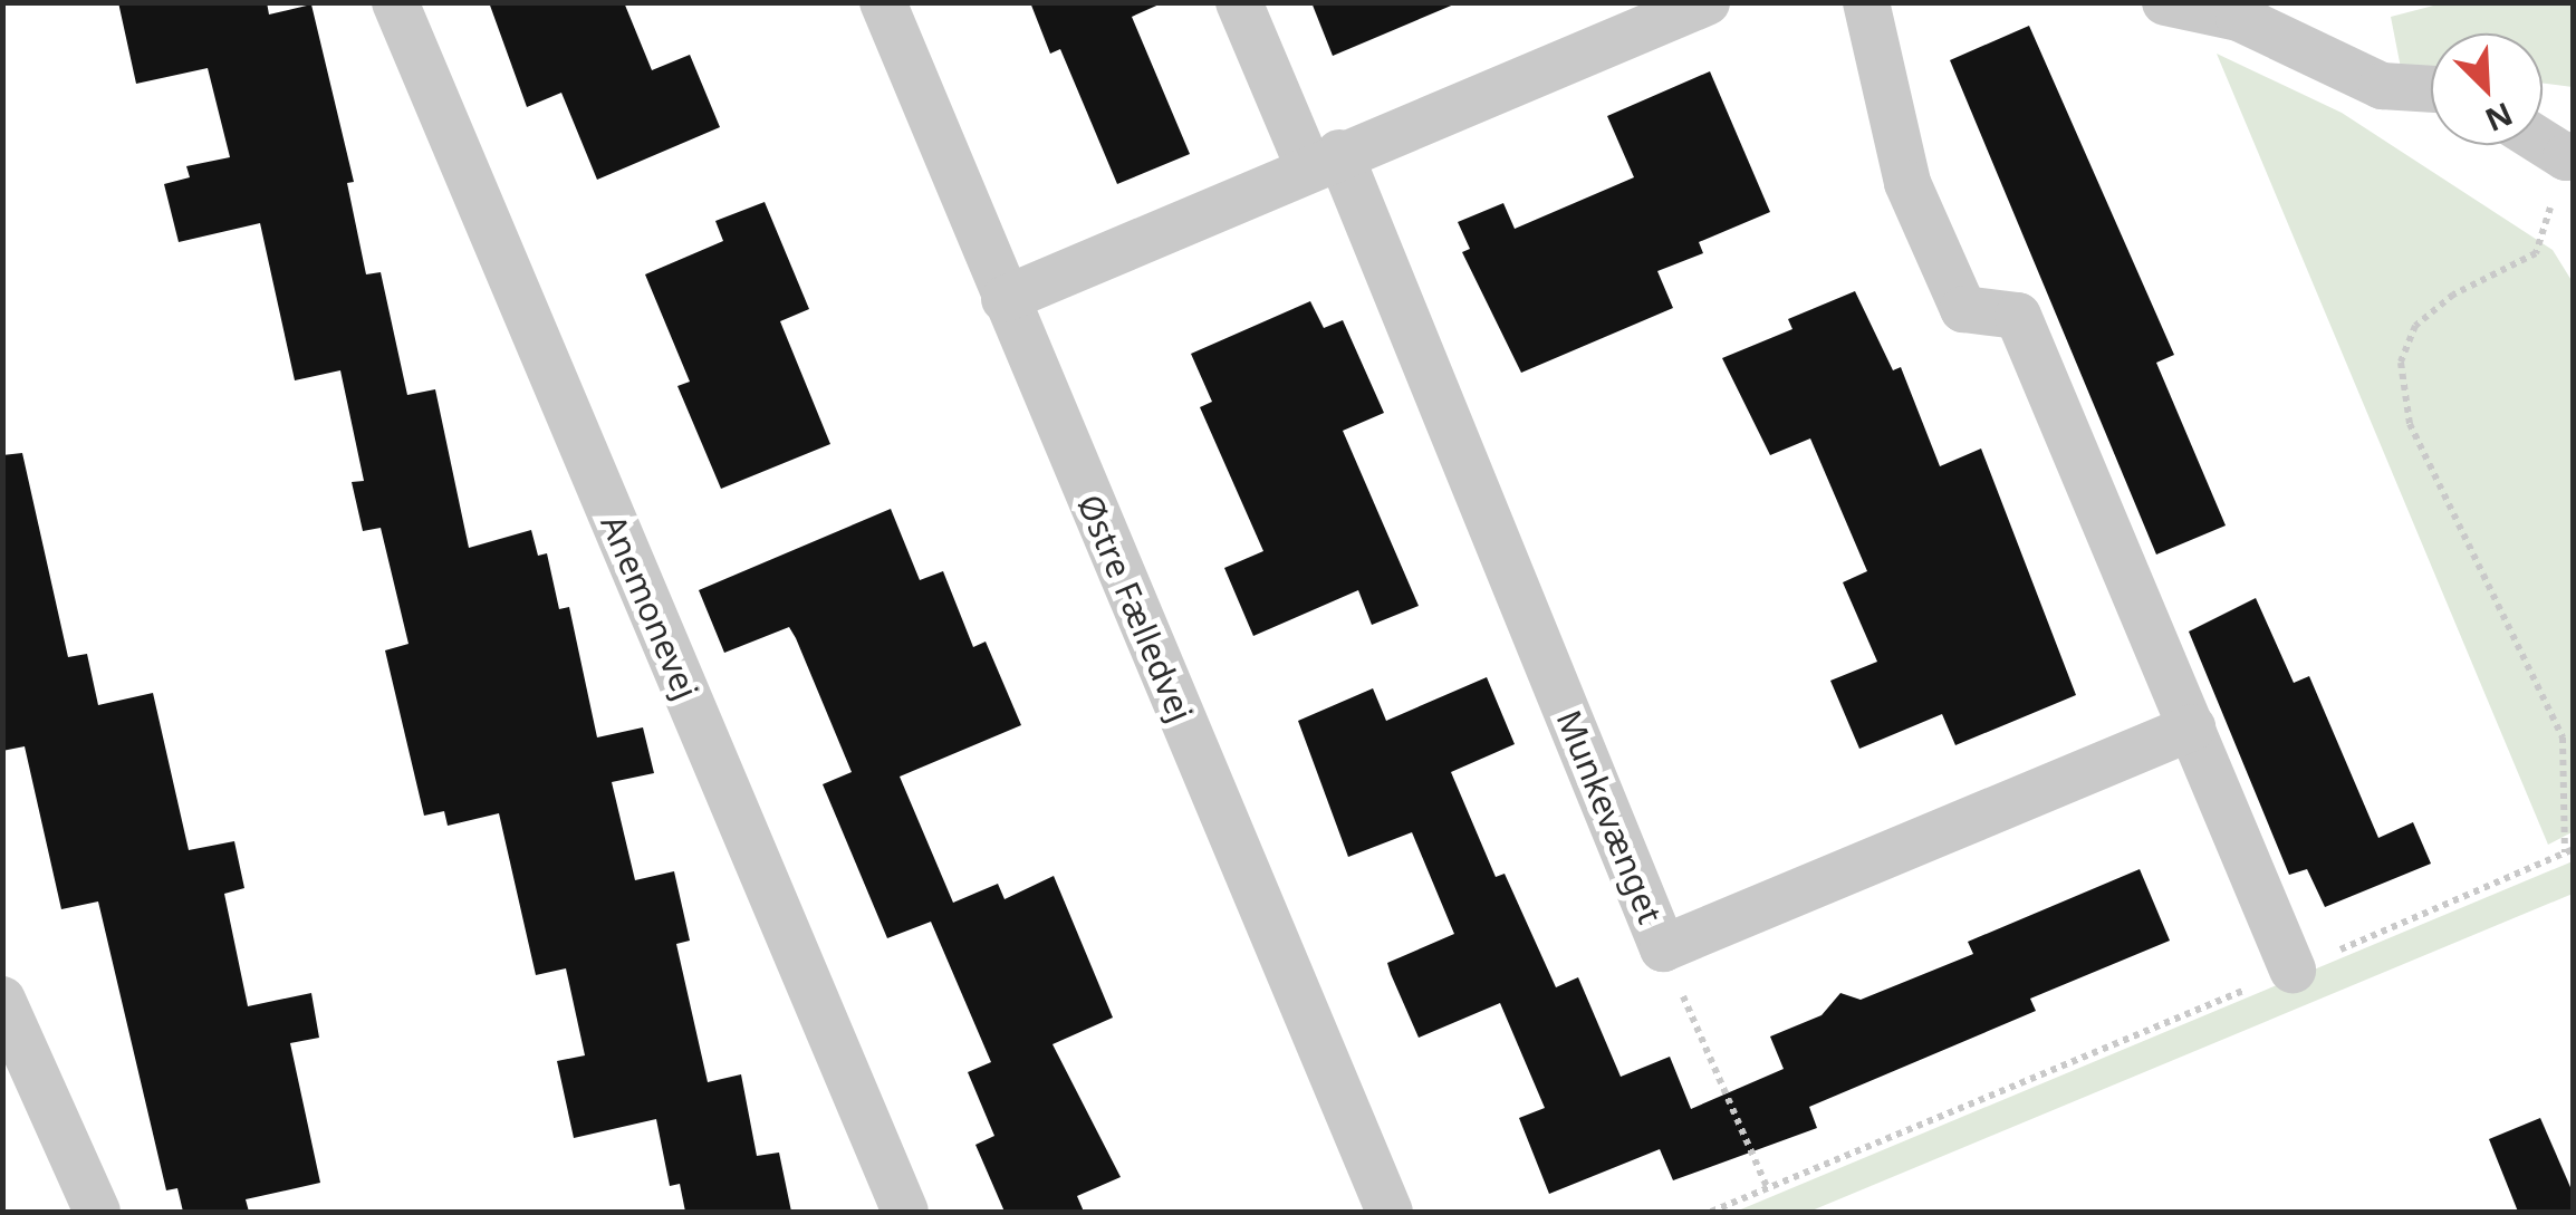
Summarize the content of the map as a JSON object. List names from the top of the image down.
{
  "streets": {
    "street": ["Anemonevej", "Østre Fælledvej", "Munkevænget"]
  },
  "north": "bottom right"
}
